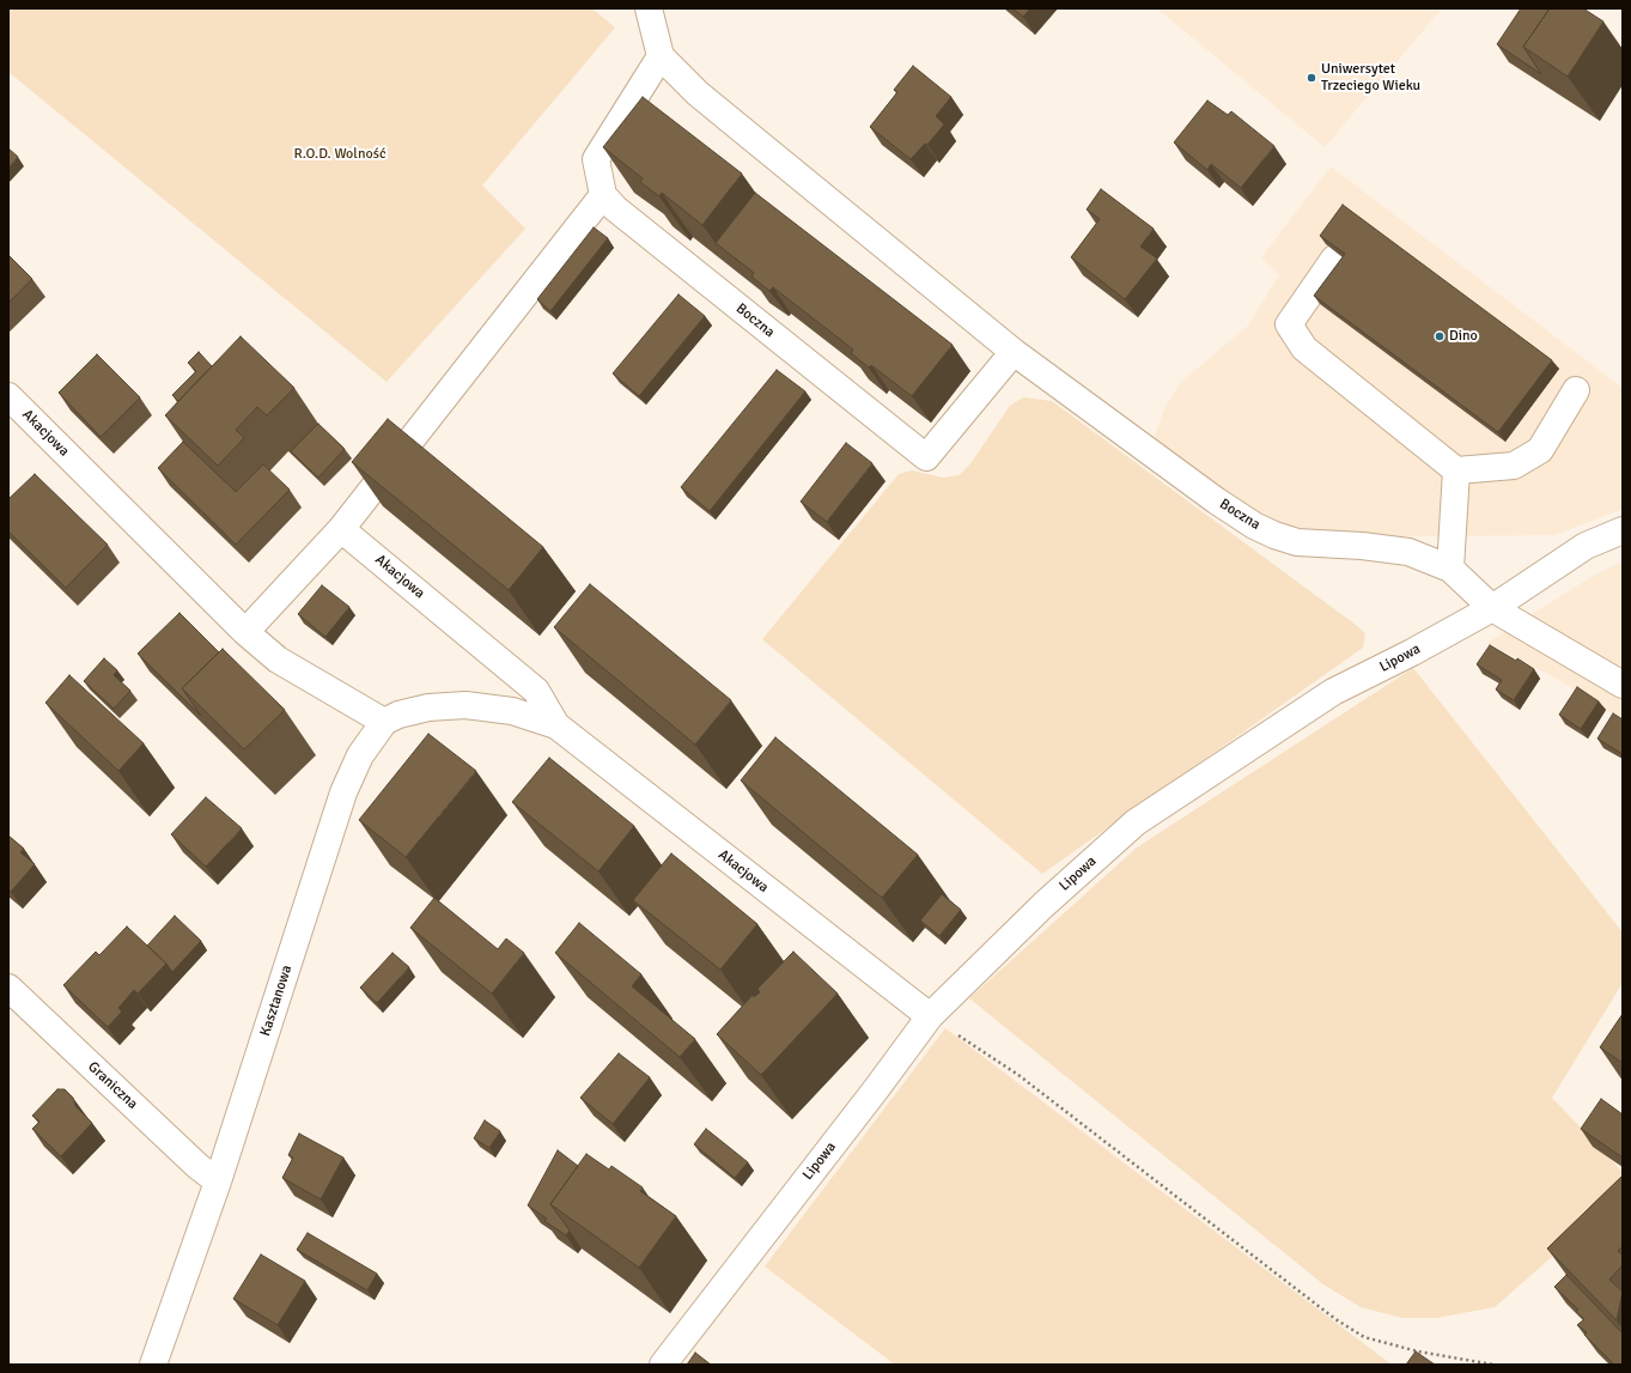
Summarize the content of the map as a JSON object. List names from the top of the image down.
{
  "streets": {
    "street": [
      "Boczna",
      "Akacjowa",
      "Lipowa",
      "Kasztanowa",
      "Graniczna"
    ]
  },
  "crossings": [
    ["Boczna", "Lipowa"],
    ["Akacjowa", "Lipowa"],
    ["Akacjowa", "Kasztanowa"],
    ["Kasztanowa", "Graniczna"]
  ],
  "parks": ["R.O.D. Wolność"],
  "places": ["Uniwersytet Trzeciego Wieku", "Dino"]
}
